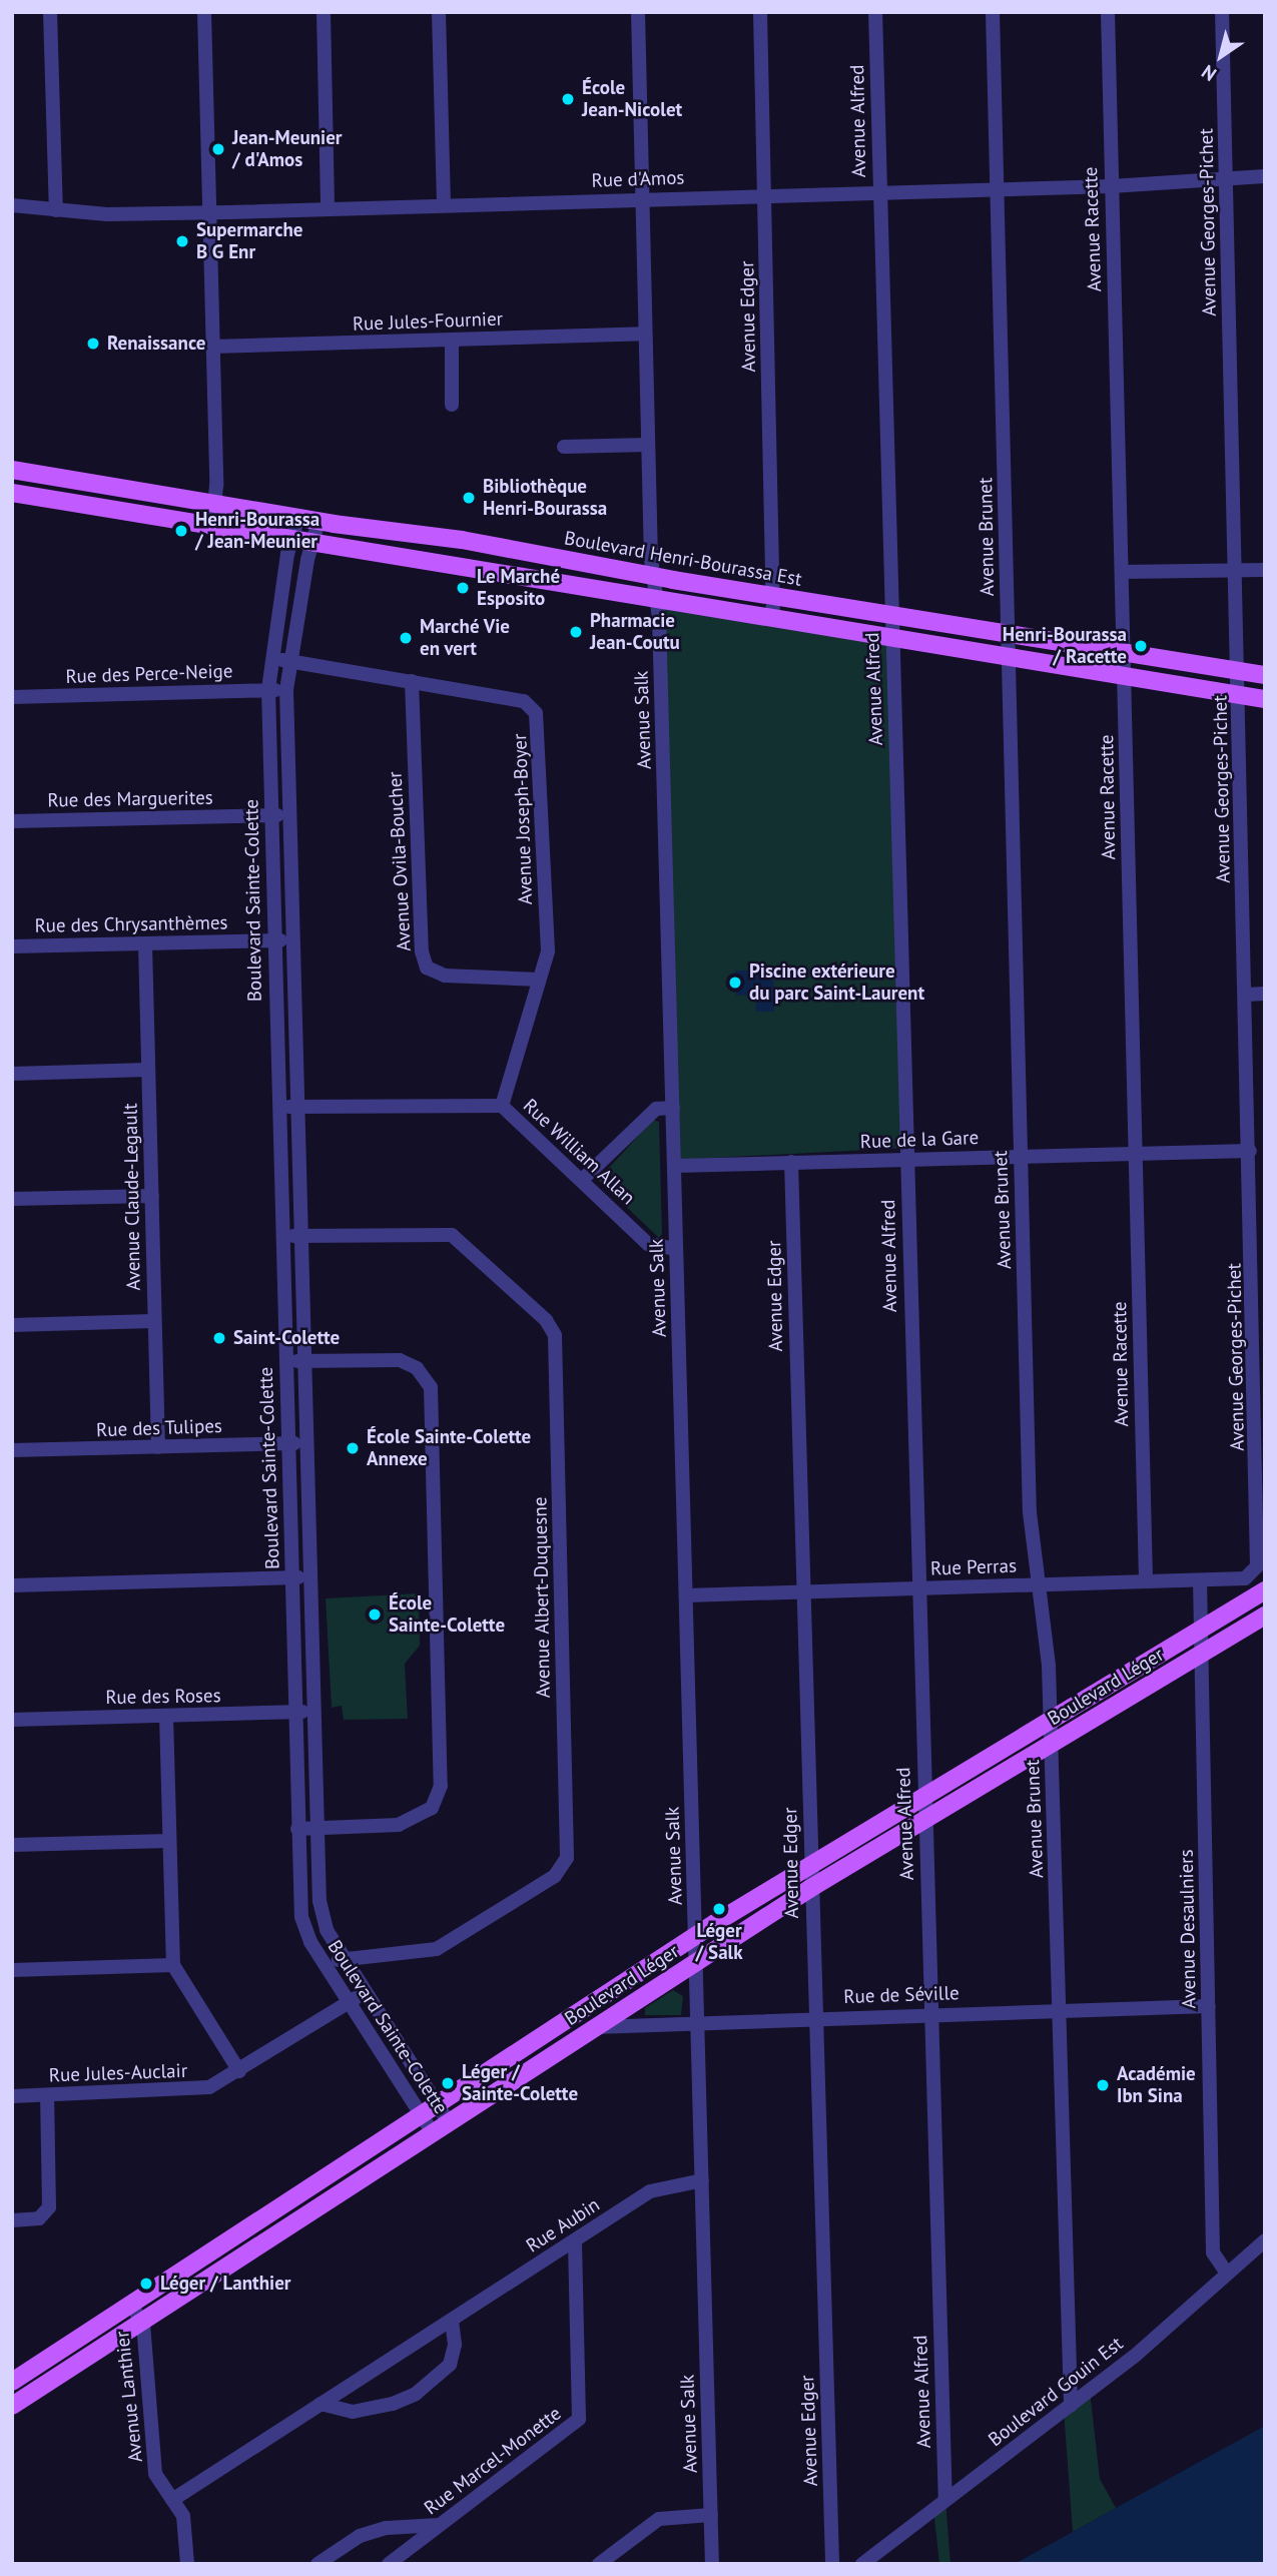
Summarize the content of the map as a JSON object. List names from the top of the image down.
{
  "streets": {
    "main road": ["Boulevard Henri-Bourassa Est", "Boulevard Léger"],
    "street": [
      "Avenue Alfred",
      "Rue d'Amos",
      "Avenue Georges-Pichet",
      "Avenue Racette",
      "Avenue Edger",
      "Rue Jules-Fournier",
      "Avenue Brunet",
      "Rue des Perce-Neige",
      "Avenue Salk",
      "Rue des Marguerites",
      "Avenue Joseph-Boyer",
      "Avenue Ovila-Boucher",
      "Boulevard Sainte-Colette",
      "Rue des Chrysanthèmes",
      "Rue de la Gare",
      "Rue William Allan",
      "Avenue Claude-Legault",
      "Rue des Tulipes",
      "Rue Perras",
      "Avenue Albert-Duquesne",
      "Rue des Roses",
      "Avenue Desaulniers",
      "Rue de Séville",
      "Rue Jules-Auclair",
      "Rue Aubin",
      "Boulevard Gouin Est",
      "Avenue Lanthier",
      "Rue Marcel-Monette"
    ]
  },
  "crossings": [
    ["Avenue Alfred", "Rue d'Amos"],
    ["Avenue Alfred", "Boulevard Henri-Bourassa Est"],
    ["Avenue Alfred", "Rue de la Gare"],
    ["Avenue Alfred", "Rue Perras"],
    ["Avenue Alfred", "Boulevard Léger"],
    ["Avenue Alfred", "Rue de Séville"],
    ["Avenue Alfred", "Boulevard Gouin Est"],
    ["Rue d'Amos", "Avenue Georges-Pichet"],
    ["Rue d'Amos", "Avenue Racette"],
    ["Rue d'Amos", "Avenue Edger"],
    ["Rue d'Amos", "Avenue Brunet"],
    ["Rue d'Amos", "Avenue Salk"],
    ["Avenue Georges-Pichet", "Boulevard Henri-Bourassa Est"],
    ["Avenue Georges-Pichet", "Rue de la Gare"],
    ["Avenue Georges-Pichet", "Rue Perras"],
    ["Avenue Racette", "Boulevard Henri-Bourassa Est"],
    ["Avenue Racette", "Rue de la Gare"],
    ["Avenue Racette", "Rue Perras"],
    ["Avenue Edger", "Boulevard Henri-Bourassa Est"],
    ["Avenue Edger", "Rue de la Gare"],
    ["Avenue Edger", "Rue Perras"],
    ["Avenue Edger", "Boulevard Léger"],
    ["Avenue Edger", "Rue de Séville"],
    ["Rue Jules-Fournier", "Avenue Salk"],
    ["Avenue Brunet", "Boulevard Henri-Bourassa Est"],
    ["Avenue Brunet", "Rue de la Gare"],
    ["Avenue Brunet", "Rue Perras"],
    ["Avenue Brunet", "Boulevard Léger"],
    ["Avenue Brunet", "Rue de Séville"],
    ["Avenue Brunet", "Boulevard Gouin Est"],
    ["Boulevard Henri-Bourassa Est", "Avenue Salk"],
    ["Boulevard Henri-Bourassa Est", "Boulevard Sainte-Colette"],
    ["Rue des Perce-Neige", "Boulevard Sainte-Colette"],
    ["Avenue Salk", "Rue de la Gare"],
    ["Avenue Salk", "Rue William Allan"],
    ["Avenue Salk", "Rue Perras"],
    ["Avenue Salk", "Boulevard Léger"],
    ["Avenue Salk", "Rue de Séville"],
    ["Avenue Salk", "Rue Aubin"],
    ["Rue des Marguerites", "Boulevard Sainte-Colette"],
    ["Avenue Joseph-Boyer", "Avenue Ovila-Boucher"],
    ["Avenue Joseph-Boyer", "Boulevard Sainte-Colette"],
    ["Avenue Joseph-Boyer", "Rue William Allan"],
    ["Boulevard Sainte-Colette", "Rue des Chrysanthèmes"],
    ["Boulevard Sainte-Colette", "Rue William Allan"],
    ["Boulevard Sainte-Colette", "Rue des Tulipes"],
    ["Boulevard Sainte-Colette", "Avenue Albert-Duquesne"],
    ["Boulevard Sainte-Colette", "Boulevard Léger"],
    ["Boulevard Sainte-Colette", "Rue des Roses"],
    ["Boulevard Sainte-Colette", "Rue Jules-Auclair"],
    ["Rue des Chrysanthèmes", "Avenue Claude-Legault"],
    ["Avenue Claude-Legault", "Rue des Tulipes"],
    ["Rue Perras", "Avenue Desaulniers"],
    ["Boulevard Léger", "Avenue Desaulniers"],
    ["Boulevard Léger", "Rue de Séville"],
    ["Boulevard Léger", "Avenue Lanthier"],
    ["Avenue Desaulniers", "Rue de Séville"],
    ["Avenue Desaulniers", "Boulevard Gouin Est"],
    ["Rue Aubin", "Avenue Lanthier"],
    ["Rue Aubin", "Rue Marcel-Monette"]
  ],
  "places": [
    "École Jean-Nicolet",
    "Jean-Meunier / d'Amos",
    "Supermarche B G Enr",
    "Renaissance",
    "Bibliothèque Henri-Bourassa",
    "Henri-Bourassa / Jean-Meunier",
    "Le Marché Esposito",
    "Pharmacie Jean-Coutu",
    "Marché Vie en vert",
    "Henri-Bourassa / Racette",
    "Piscine extérieure du parc Saint-Laurent",
    "Saint-Colette",
    "École Sainte-Colette Annexe",
    "École Sainte-Colette",
    "Léger / Salk",
    "Léger / Sainte-Colette",
    "Académie Ibn Sina",
    "Léger / Lanthier"
  ],
  "north": "bottom left"
}
